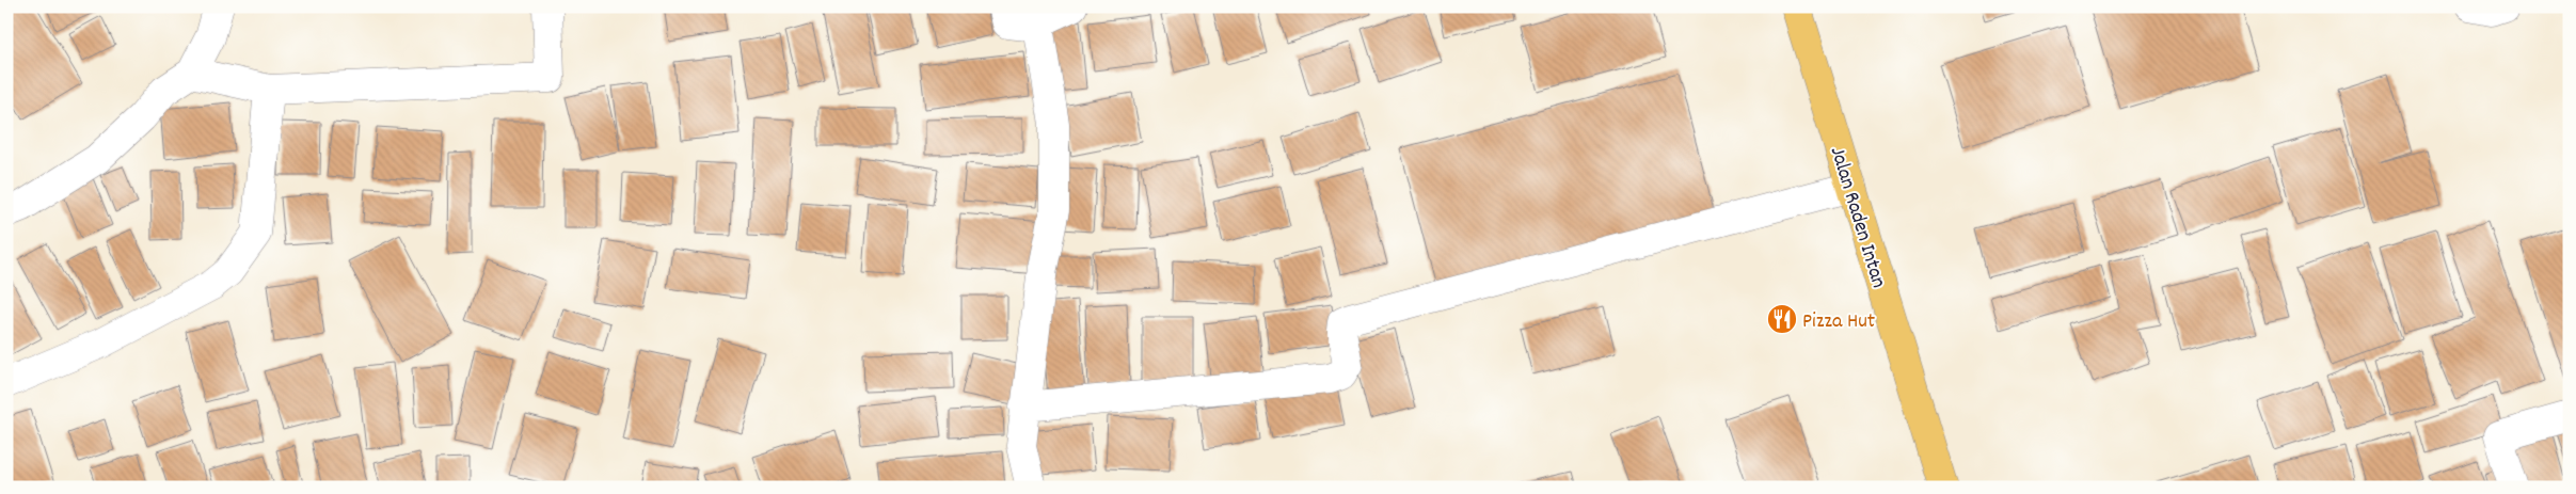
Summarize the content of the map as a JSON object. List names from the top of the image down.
{
  "streets": {
    "main road": ["Jalan Raden Intan"]
  },
  "places": {
    "restaurant": ["Pizza Hut"]
  }
}
